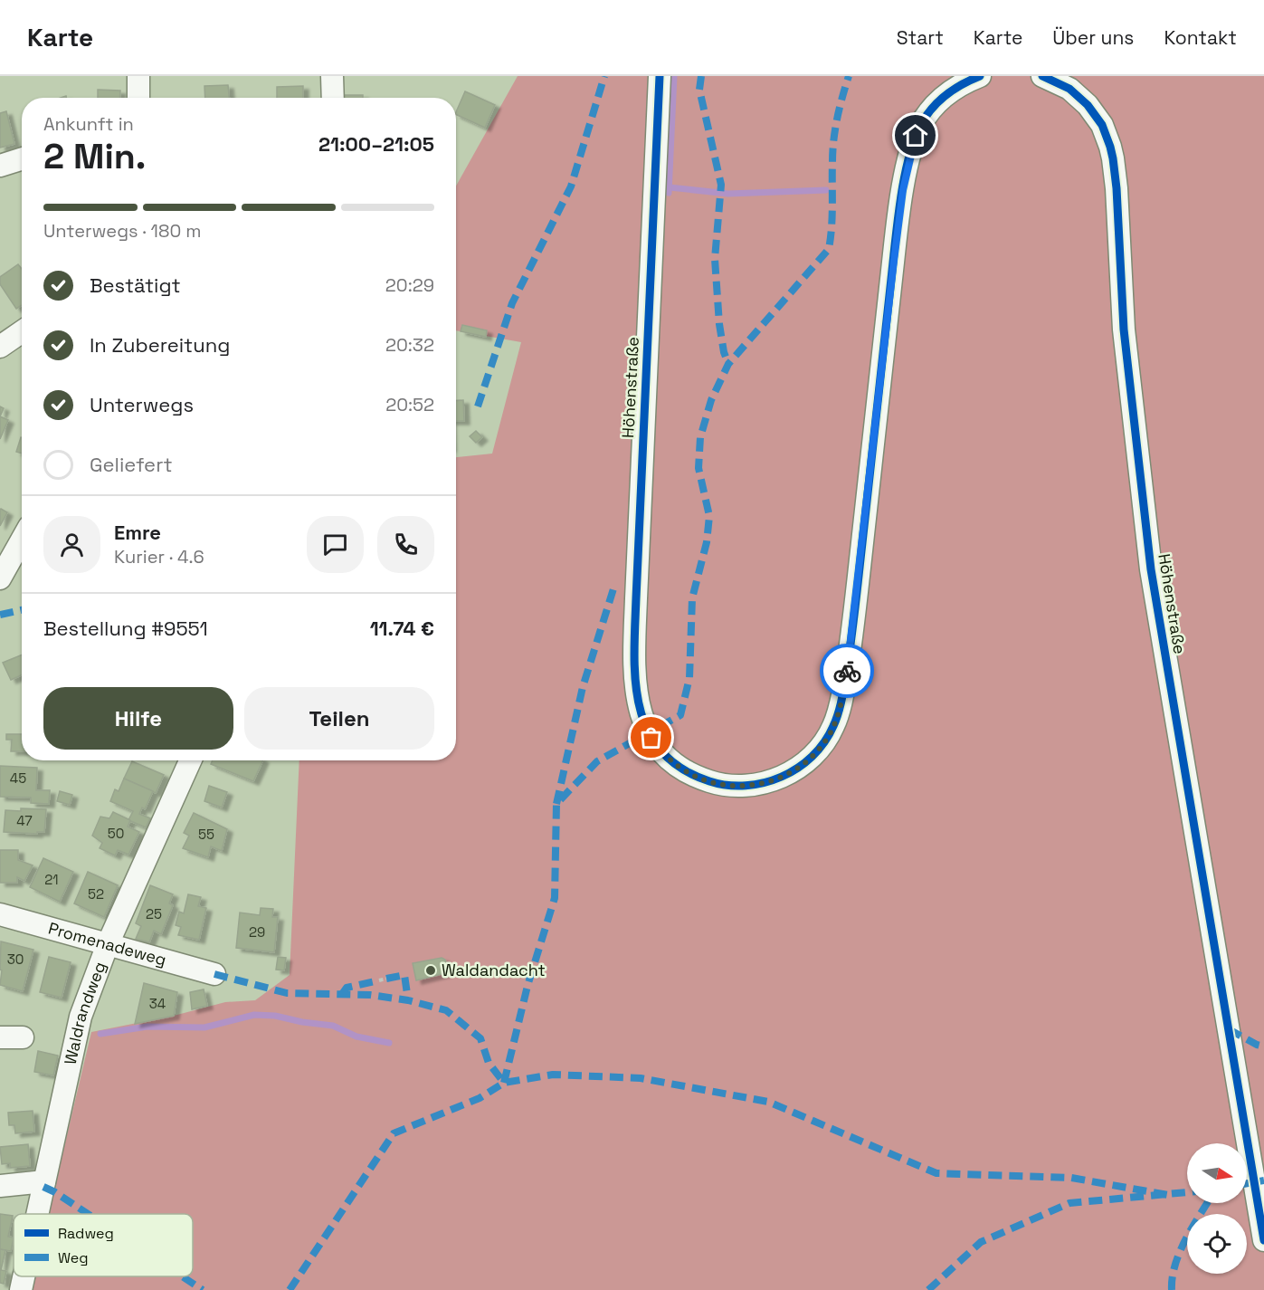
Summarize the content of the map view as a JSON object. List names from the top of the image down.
{
  "streets": {
    "street": ["Höhenstraße", "Promenadeweg", "Waldrandweg"]
  },
  "crossings": [
    ["Promenadeweg", "Waldrandweg"]
  ],
  "places": ["Waldandacht"],
  "house_numbers": [
    "45",
    "47",
    "50",
    "55",
    "21",
    "52",
    "25",
    "29",
    "30",
    "34"
  ],
  "legend": ["Radweg", "Weg"],
  "north": "right",
  "page": {
    "header": "Karte",
    "nav": [
      "Start",
      "Karte",
      "Über uns",
      "Kontakt"
    ],
    "heading": ["2 Min.", "Ankunft in", "21:00–21:05"],
    "panel": [
      "Emre",
      "Kurier · 4.6",
      "Bestellung #9551",
      "11.74 €"
    ],
    "bar": "Unterwegs · 180 m",
    "list": [
      ["Bestätigt", "20:29"],
      ["In Zubereitung", "20:32"],
      ["Unterwegs", "20:52"],
      "Geliefert"
    ],
    "buttons": ["Hilfe", "Teilen"]
  }
}
